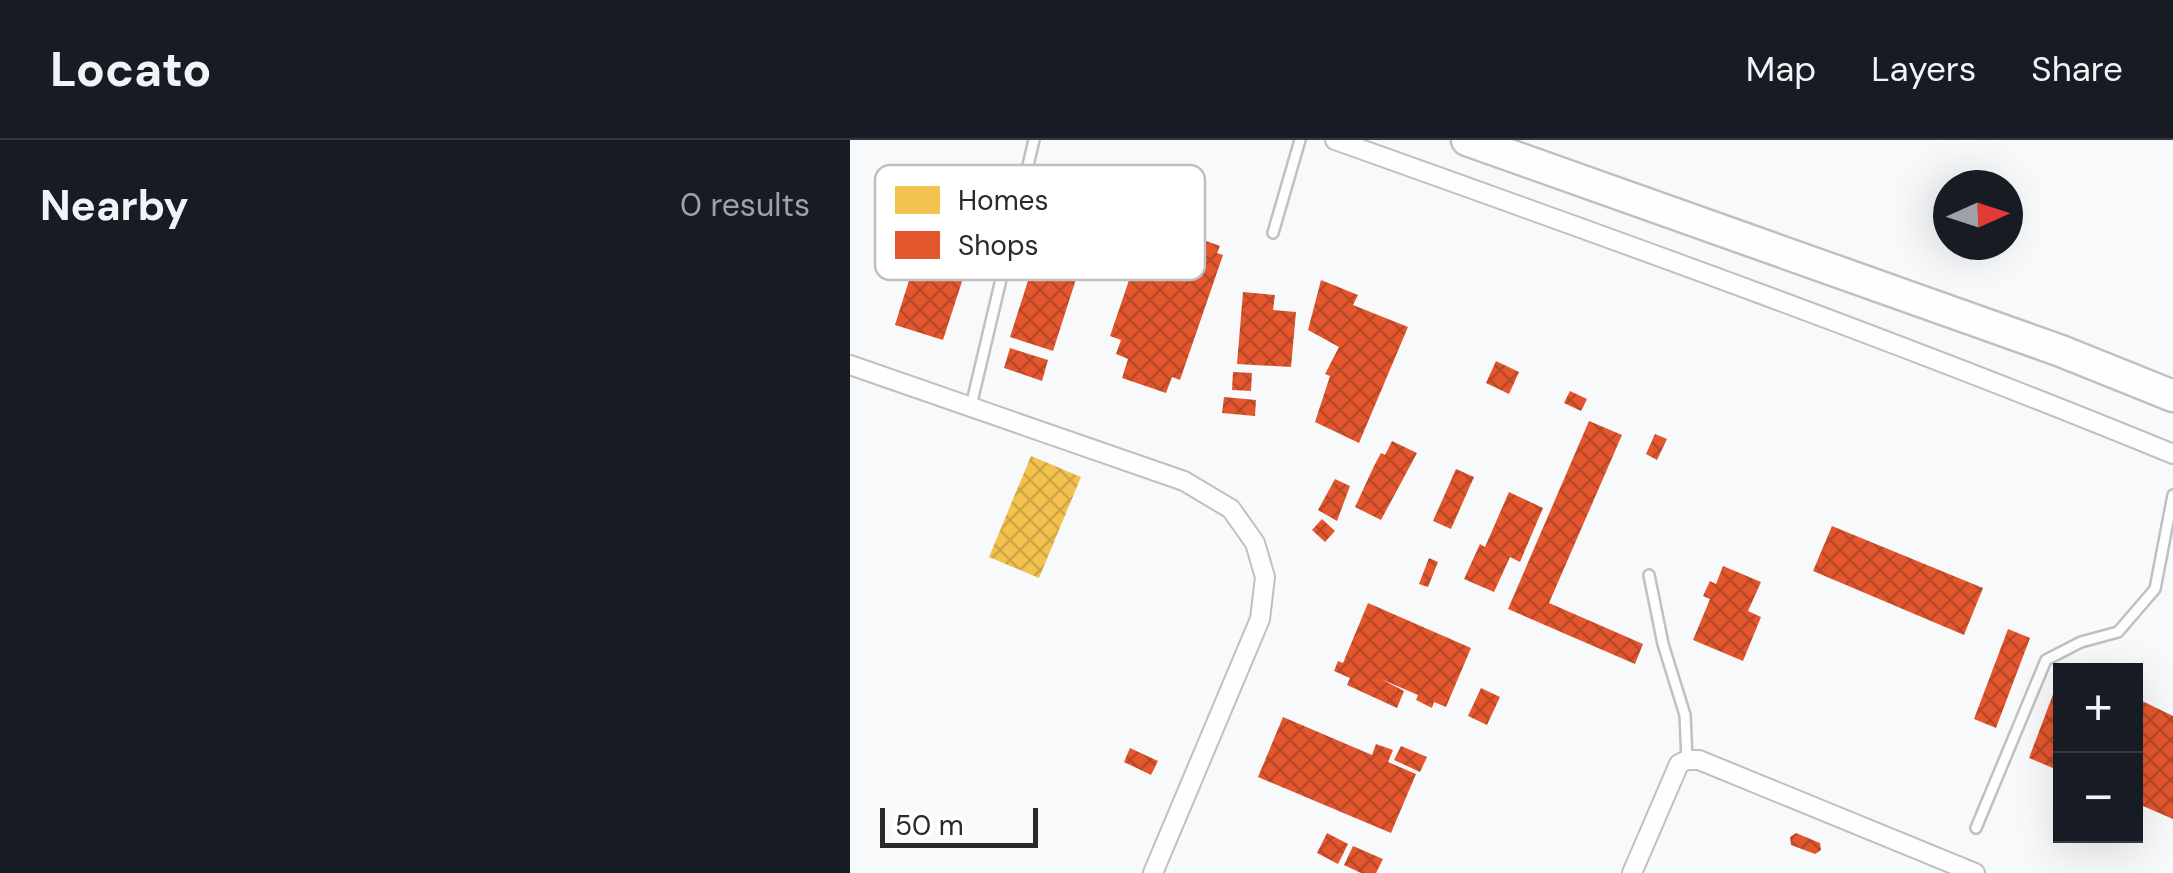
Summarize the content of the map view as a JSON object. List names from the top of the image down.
{
  "legend": ["Homes", "Shops"],
  "scale_bar": "50 m",
  "north": "right",
  "page": {
    "header": "Locato",
    "nav": ["Map", "Layers", "Share"],
    "heading": ["Nearby", "0 results"],
    "map_buttons": ["+", "−"],
    "scale": "50 m"
  }
}
